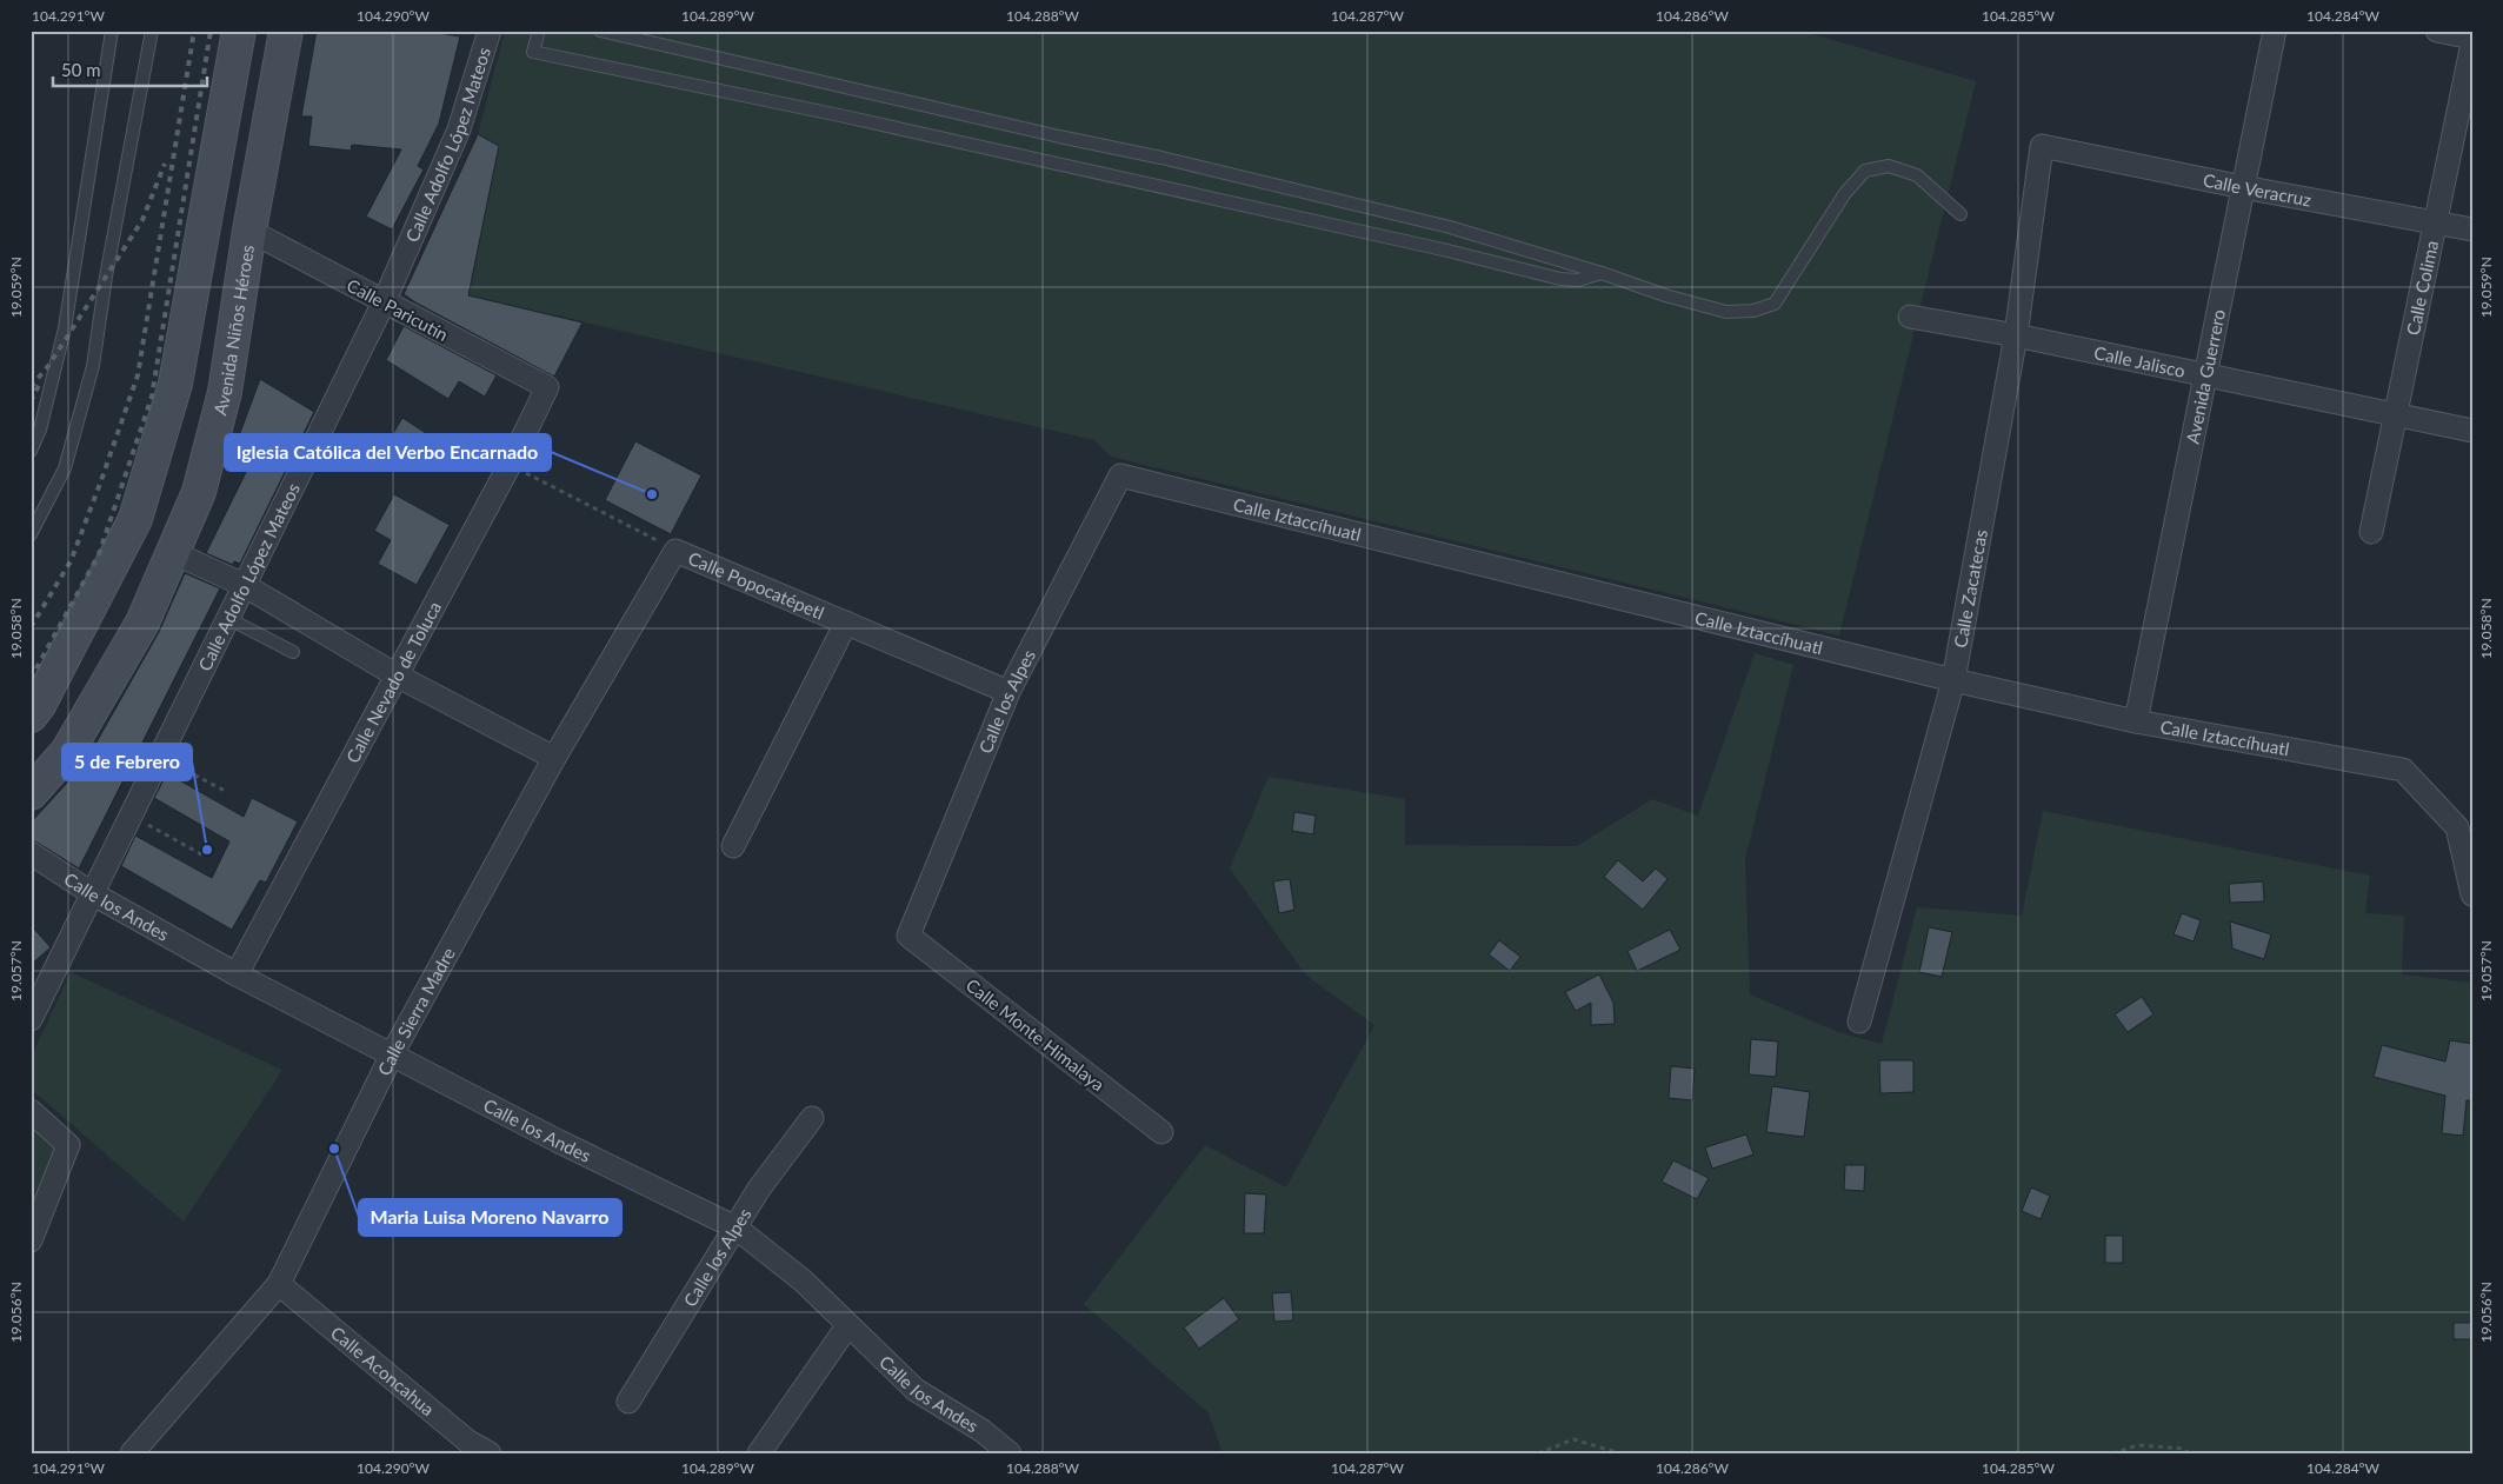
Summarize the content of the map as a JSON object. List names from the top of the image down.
{
  "streets": {
    "main road": ["Avenida Niños Héroes"],
    "street": [
      "Calle Adolfo López Mateos",
      "Calle Veracruz",
      "Calle Colima",
      "Calle Paricutín",
      "Calle Jalisco",
      "Avenida Guerrero",
      "Calle Iztaccíhuatl",
      "Calle Popocatépetl",
      "Calle Zacatecas",
      "Calle Nevado de Toluca",
      "Calle los Alpes",
      "Calle los Andes",
      "Calle Sierra Madre",
      "Calle Monte Himalaya",
      "Calle Aconcahua"
    ]
  },
  "crossings": [
    ["Calle Adolfo López Mateos", "Calle Paricutín"],
    ["Calle Adolfo López Mateos", "Calle los Andes"],
    ["Calle Veracruz", "Calle Colima"],
    ["Calle Veracruz", "Avenida Guerrero"],
    ["Calle Veracruz", "Calle Zacatecas"],
    ["Calle Colima", "Calle Jalisco"],
    ["Calle Paricutín", "Avenida Niños Héroes"],
    ["Calle Paricutín", "Calle Nevado de Toluca"],
    ["Calle Jalisco", "Avenida Guerrero"],
    ["Calle Jalisco", "Calle Zacatecas"],
    ["Avenida Guerrero", "Calle Iztaccíhuatl"],
    ["Calle Iztaccíhuatl", "Calle Zacatecas"],
    ["Calle Iztaccíhuatl", "Calle los Alpes"],
    ["Calle Popocatépetl", "Calle Nevado de Toluca"],
    ["Calle Popocatépetl", "Calle los Alpes"],
    ["Calle Popocatépetl", "Calle Sierra Madre"],
    ["Calle Nevado de Toluca", "Calle los Andes"],
    ["Calle los Alpes", "Calle los Andes"],
    ["Calle los Alpes", "Calle Monte Himalaya"],
    ["Calle los Andes", "Calle Sierra Madre"],
    ["Calle Sierra Madre", "Calle Aconcahua"]
  ],
  "places": ["Iglesia Católica del Verbo Encarnado", "5 de Febrero", "Maria Luisa Moreno Navarro"],
  "scale_bar": "50 m",
  "coordinates": [
    "104.291°W",
    "104.290°W",
    "104.289°W",
    "104.288°W",
    "104.287°W",
    "104.286°W",
    "104.285°W",
    "104.284°W",
    "19.059°N",
    "19.058°N",
    "19.057°N",
    "19.056°N"
  ]
}
